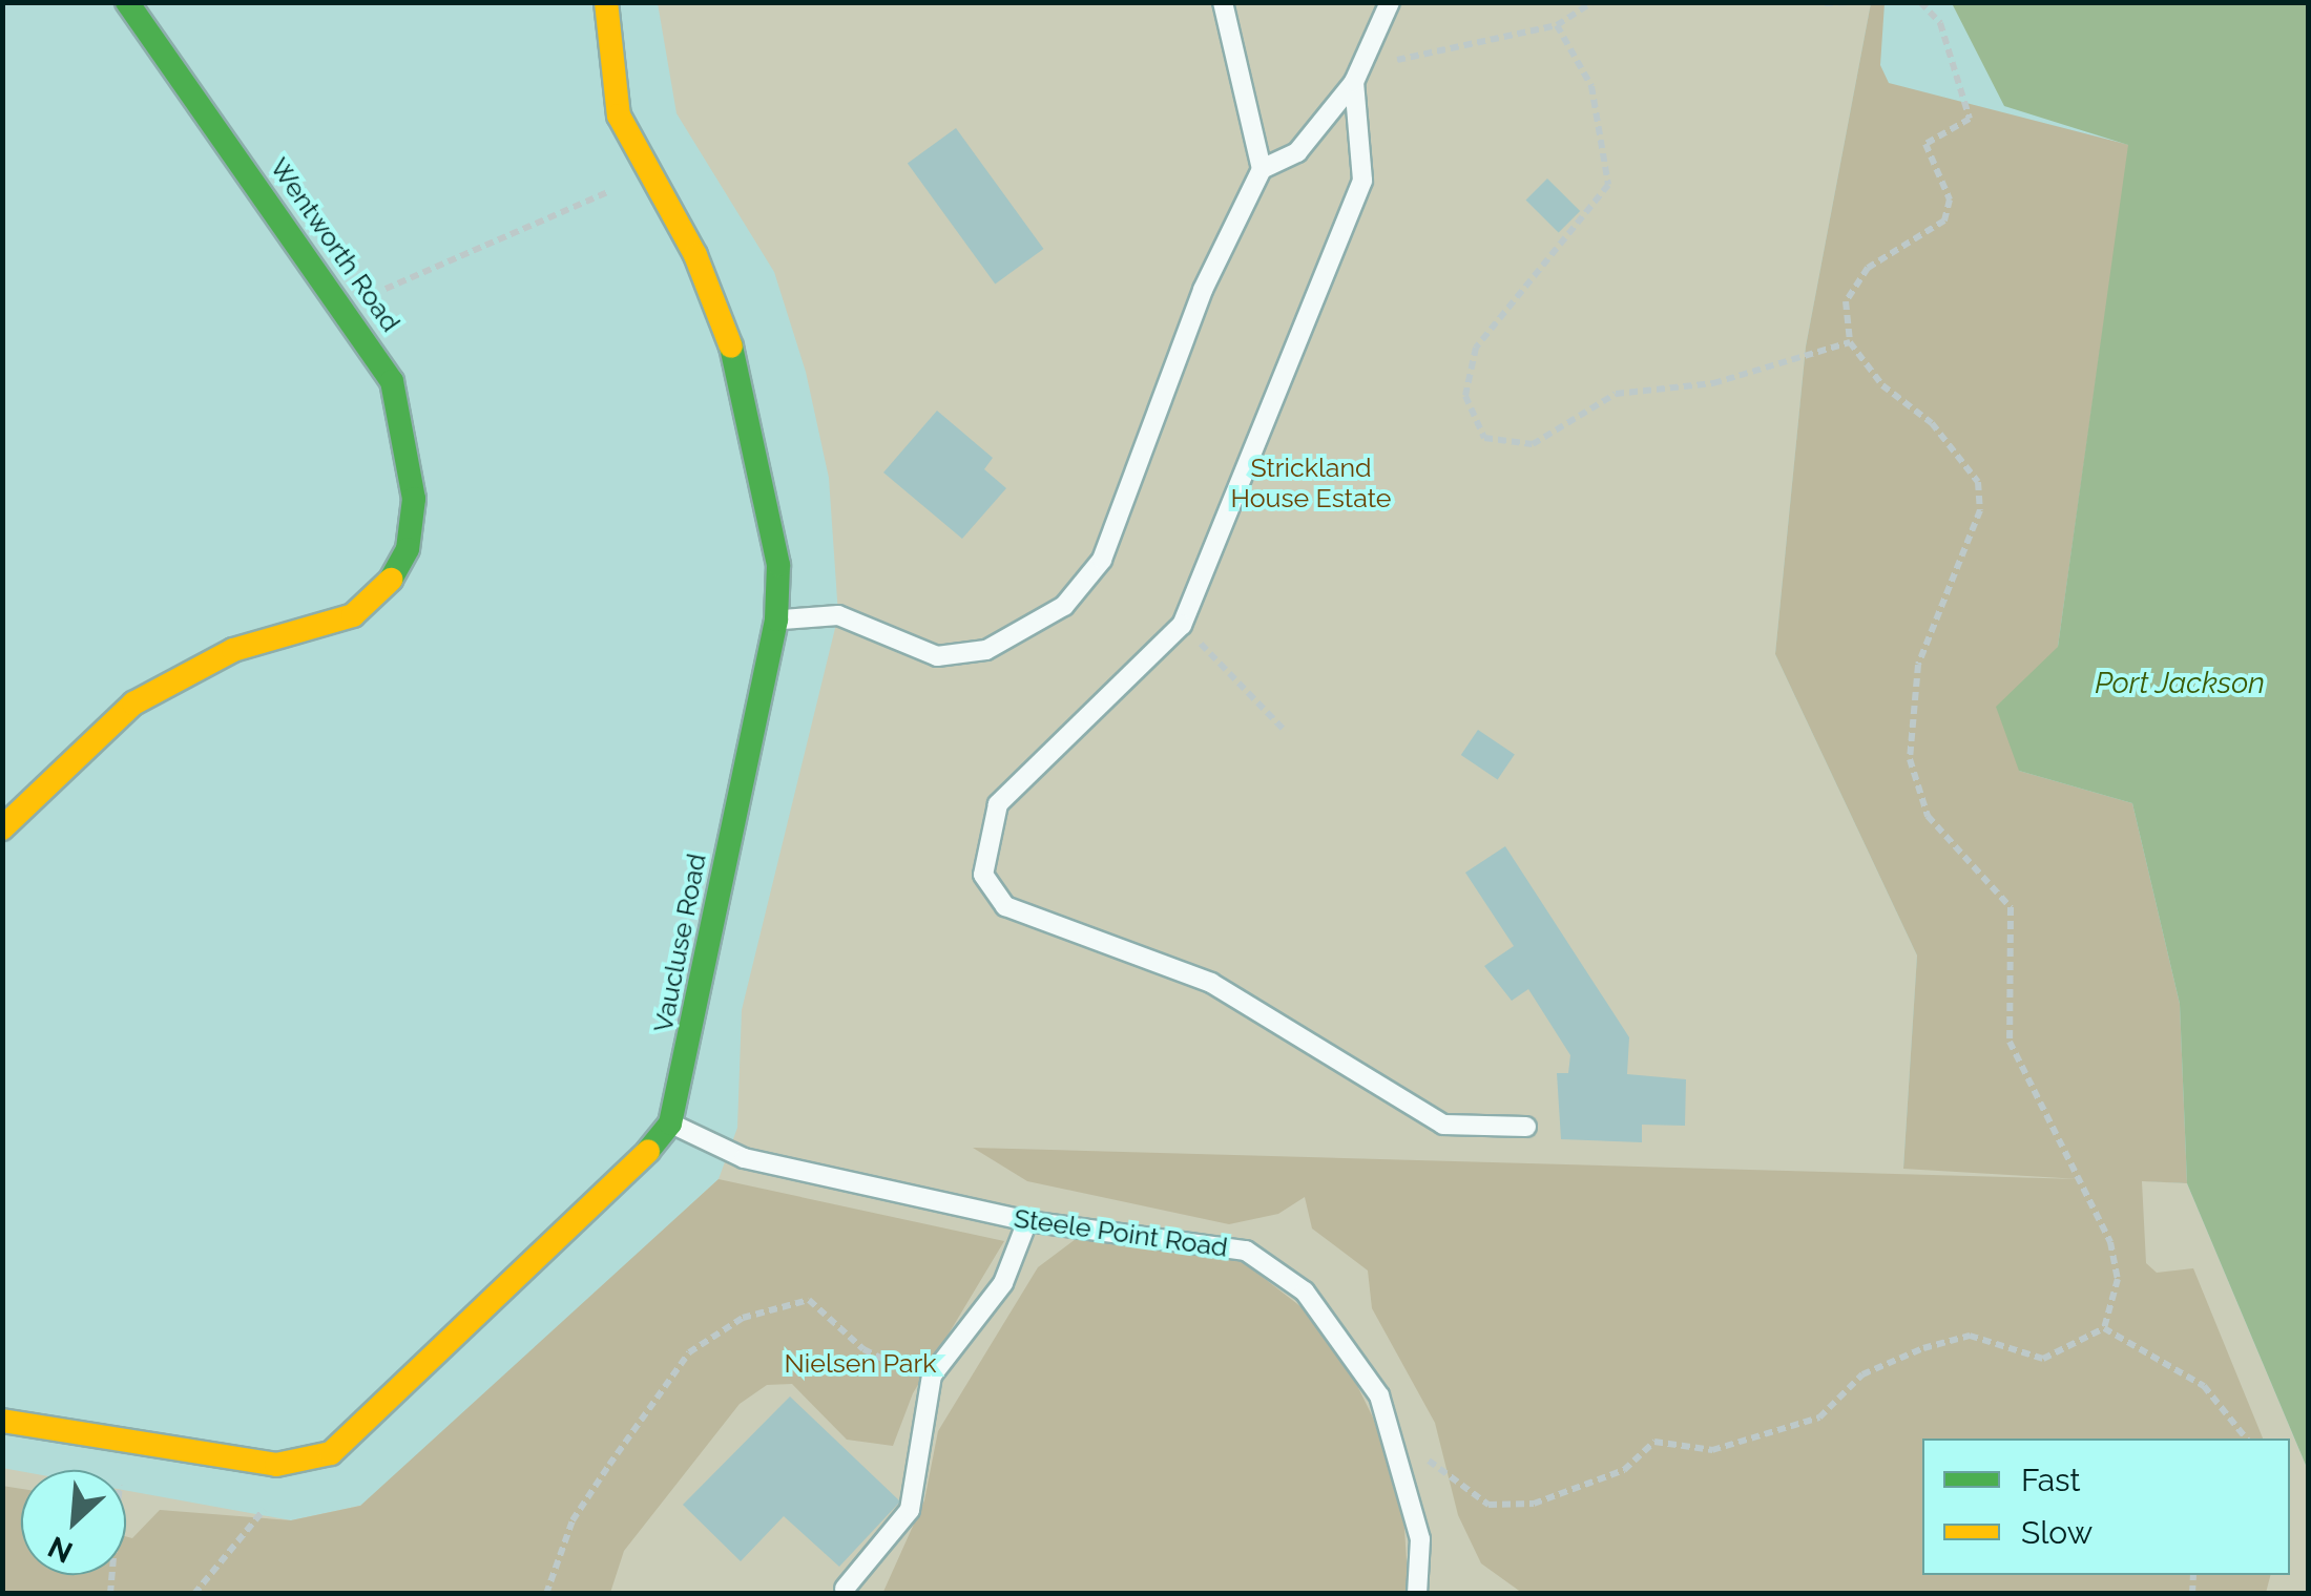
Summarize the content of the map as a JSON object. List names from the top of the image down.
{
  "streets": {
    "street": ["Wentworth Road", "Vaucluse Road"],
    "lane": ["Steele Point Road"]
  },
  "crossings": [
    ["Vaucluse Road", "Steele Point Road"]
  ],
  "water": ["Port Jackson"],
  "parks": ["Strickland House Estate", "Nielsen Park"],
  "legend": ["Fast", "Slow"],
  "north": "bottom left"
}
